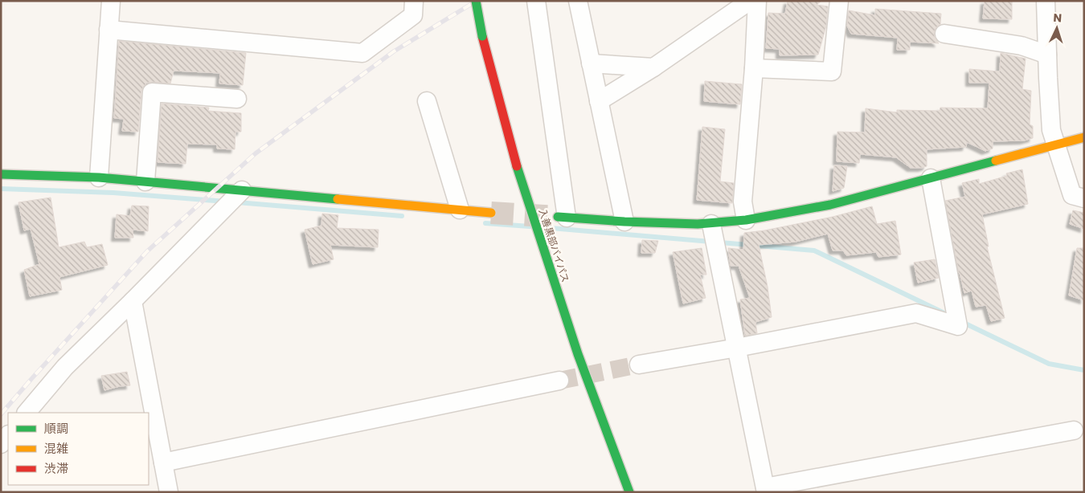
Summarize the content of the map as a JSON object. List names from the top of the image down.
{
  "streets": {
    "main road": ["入善黒部バイパス"]
  },
  "legend": ["順調", "混雑", "渋滞"],
  "north": "top"
}
